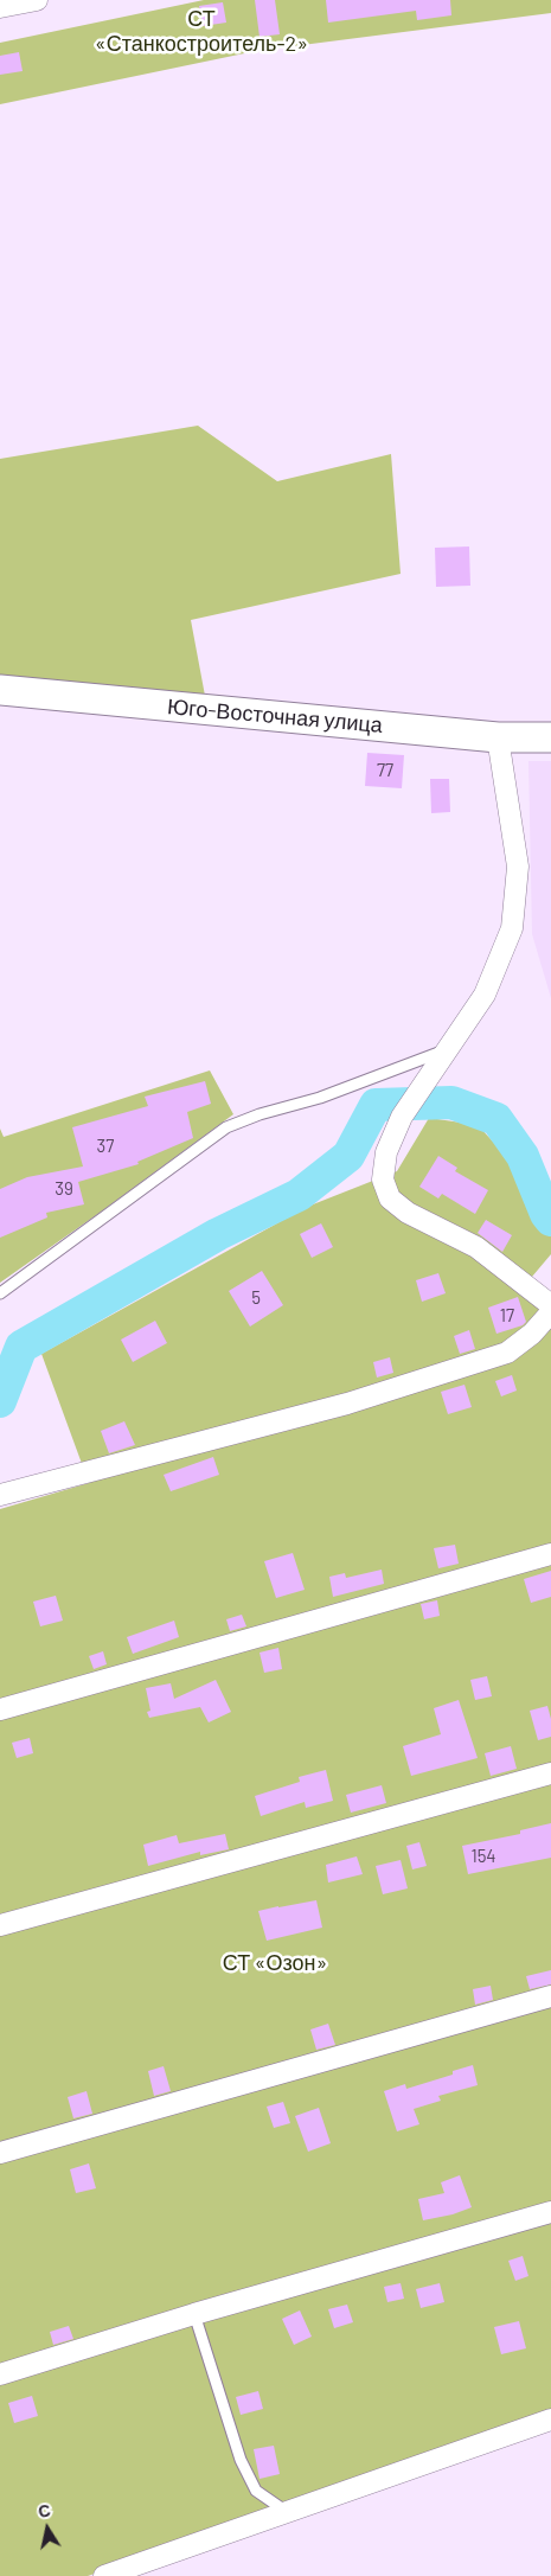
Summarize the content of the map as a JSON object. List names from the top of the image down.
{
  "streets": {
    "street": ["Юго-Восточная улица"]
  },
  "parks": ["СТ «Станкостроитель-2»", "СТ «Озон»"],
  "house_numbers": [
    "77",
    "37",
    "39",
    "5",
    "17",
    "154"
  ],
  "north": "top"
}
